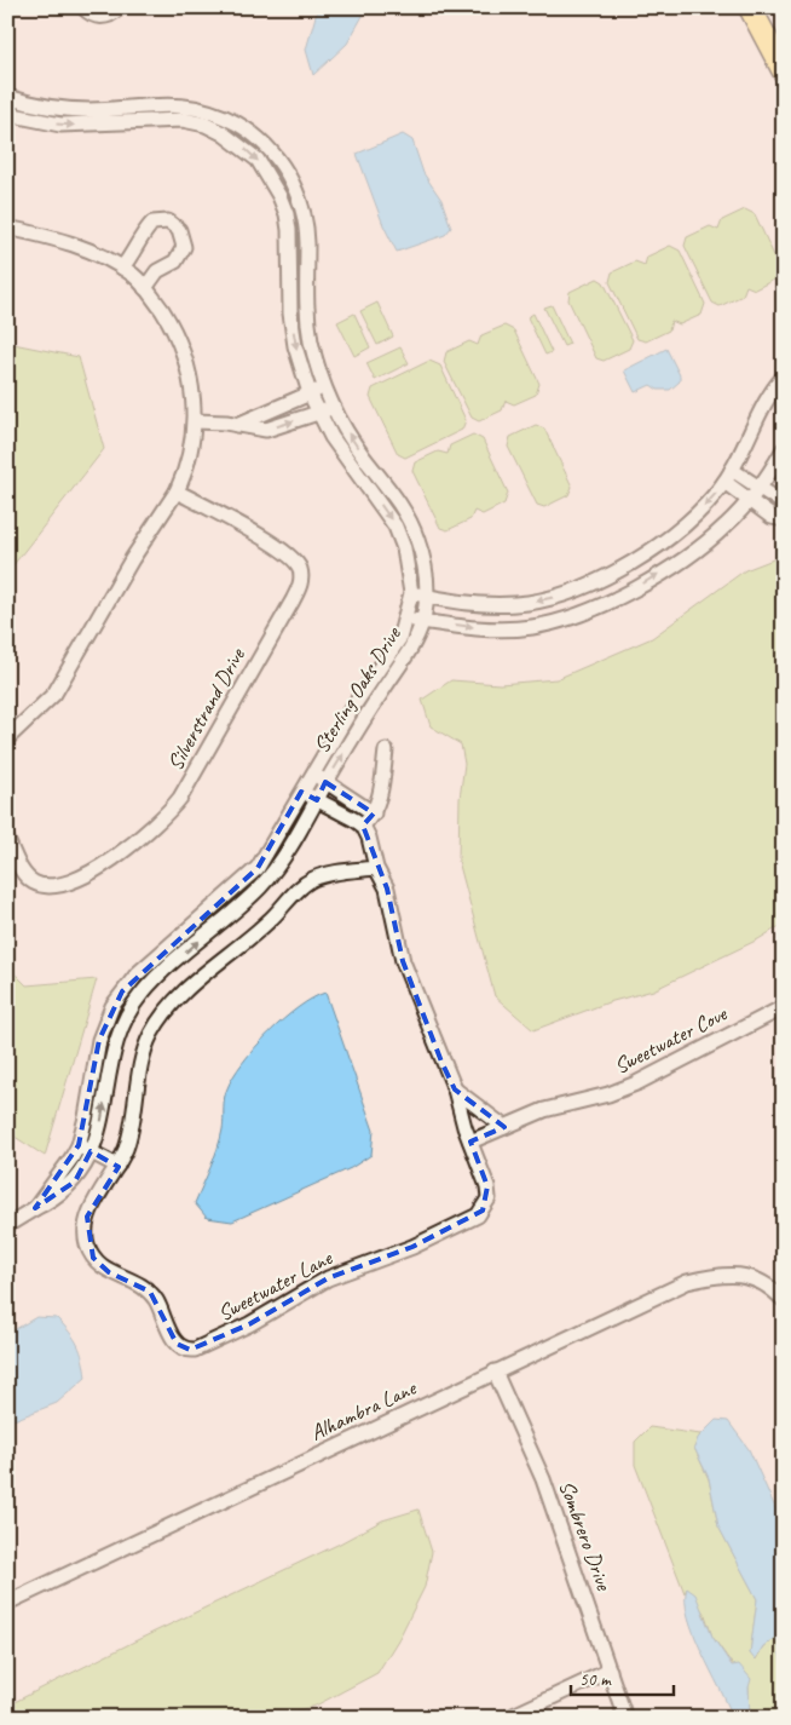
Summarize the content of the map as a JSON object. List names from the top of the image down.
{
  "streets": {
    "street": [
      "Sterling Oaks Drive",
      "Silverstrand Drive",
      "Sweetwater Cove",
      "Sweetwater Lane",
      "Alhambra Lane",
      "Sombrero Drive"
    ]
  },
  "crossings": [
    ["Sweetwater Cove", "Sweetwater Lane"],
    ["Alhambra Lane", "Sombrero Drive"]
  ],
  "scale_bar": "50 m"
}
